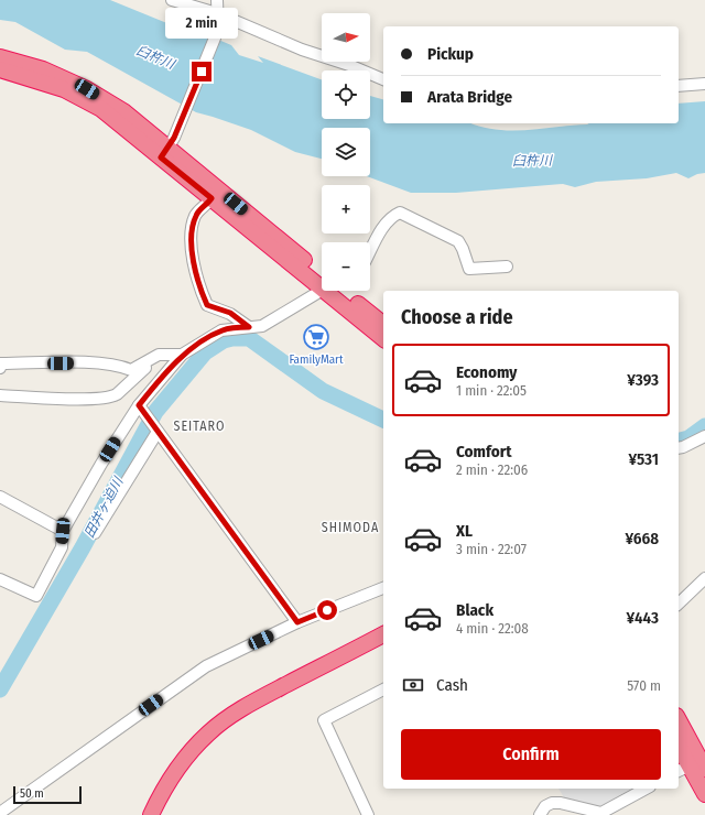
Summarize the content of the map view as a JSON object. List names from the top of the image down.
{
  "districts": ["SEITARO", "SHIMODA"],
  "water": ["臼杵川", "田井ヶ迫川"],
  "places": {
    "supermarket": ["FamilyMart"]
  },
  "scale_bar": "50 m",
  "north": "right",
  "page": {
    "bubble": "2 min",
    "map_buttons": ["+", "−"],
    "banner": ["Pickup", "Arata Bridge"],
    "heading": "Choose a ride",
    "list": [
      {
        "name": "Economy",
        "note": "1 min · 22:05",
        "value": "¥393"
      },
      {
        "name": "Comfort",
        "note": "2 min · 22:06",
        "value": "¥531"
      },
      {
        "name": "XL",
        "note": "3 min · 22:07",
        "value": "¥668"
      },
      {
        "name": "Black",
        "note": "4 min · 22:08",
        "value": "¥443"
      }
    ],
    "pay": ["Cash", "570 m"],
    "buttons": "Confirm",
    "scale": "50 m"
  }
}
